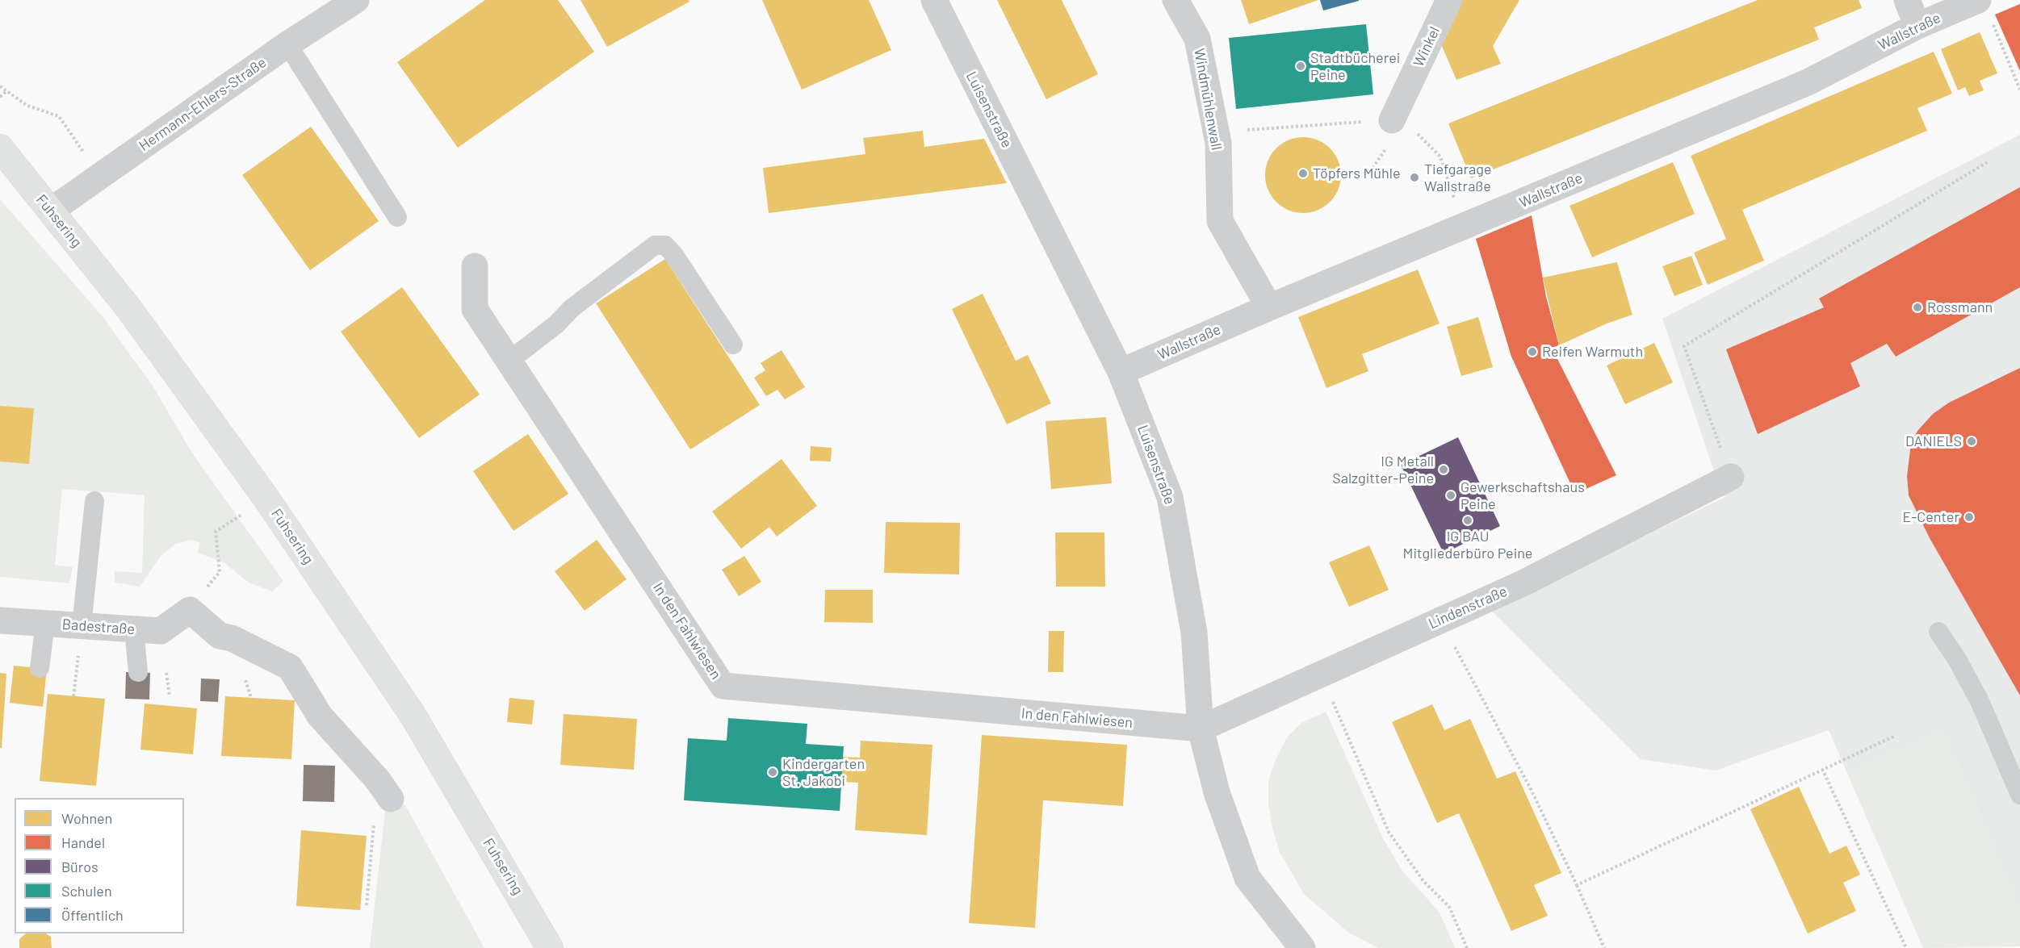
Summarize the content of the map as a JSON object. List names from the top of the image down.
{
  "streets": {
    "street": [
      "Wallstraße",
      "Winkel",
      "Windmühlenwall",
      "Hermann-Ehlers-Straße",
      "Luisenstraße",
      "Fuhsering",
      "Lindenstraße",
      "Badestraße",
      "In den Fahlwiesen"
    ]
  },
  "crossings": [
    ["Wallstraße", "Windmühlenwall"],
    ["Wallstraße", "Luisenstraße"],
    ["Hermann-Ehlers-Straße", "Fuhsering"],
    ["Luisenstraße", "Lindenstraße"],
    ["Luisenstraße", "In den Fahlwiesen"],
    ["Lindenstraße", "In den Fahlwiesen"]
  ],
  "places": [
    "Stadtbücherei Peine",
    "Töpfers Mühle",
    "Tiefgarage Wallstraße",
    "Rossmann",
    "Reifen Warmuth",
    "DANIELS",
    "IG Metall Salzgitter-Peine",
    "Gewerkschaftshaus Peine",
    "E-Center",
    "IG BAU Mitgliederbüro Peine",
    "Kindergarten St. Jakobi"
  ],
  "legend": [
    "Wohnen",
    "Handel",
    "Büros",
    "Schulen",
    "Öffentlich"
  ]
}
